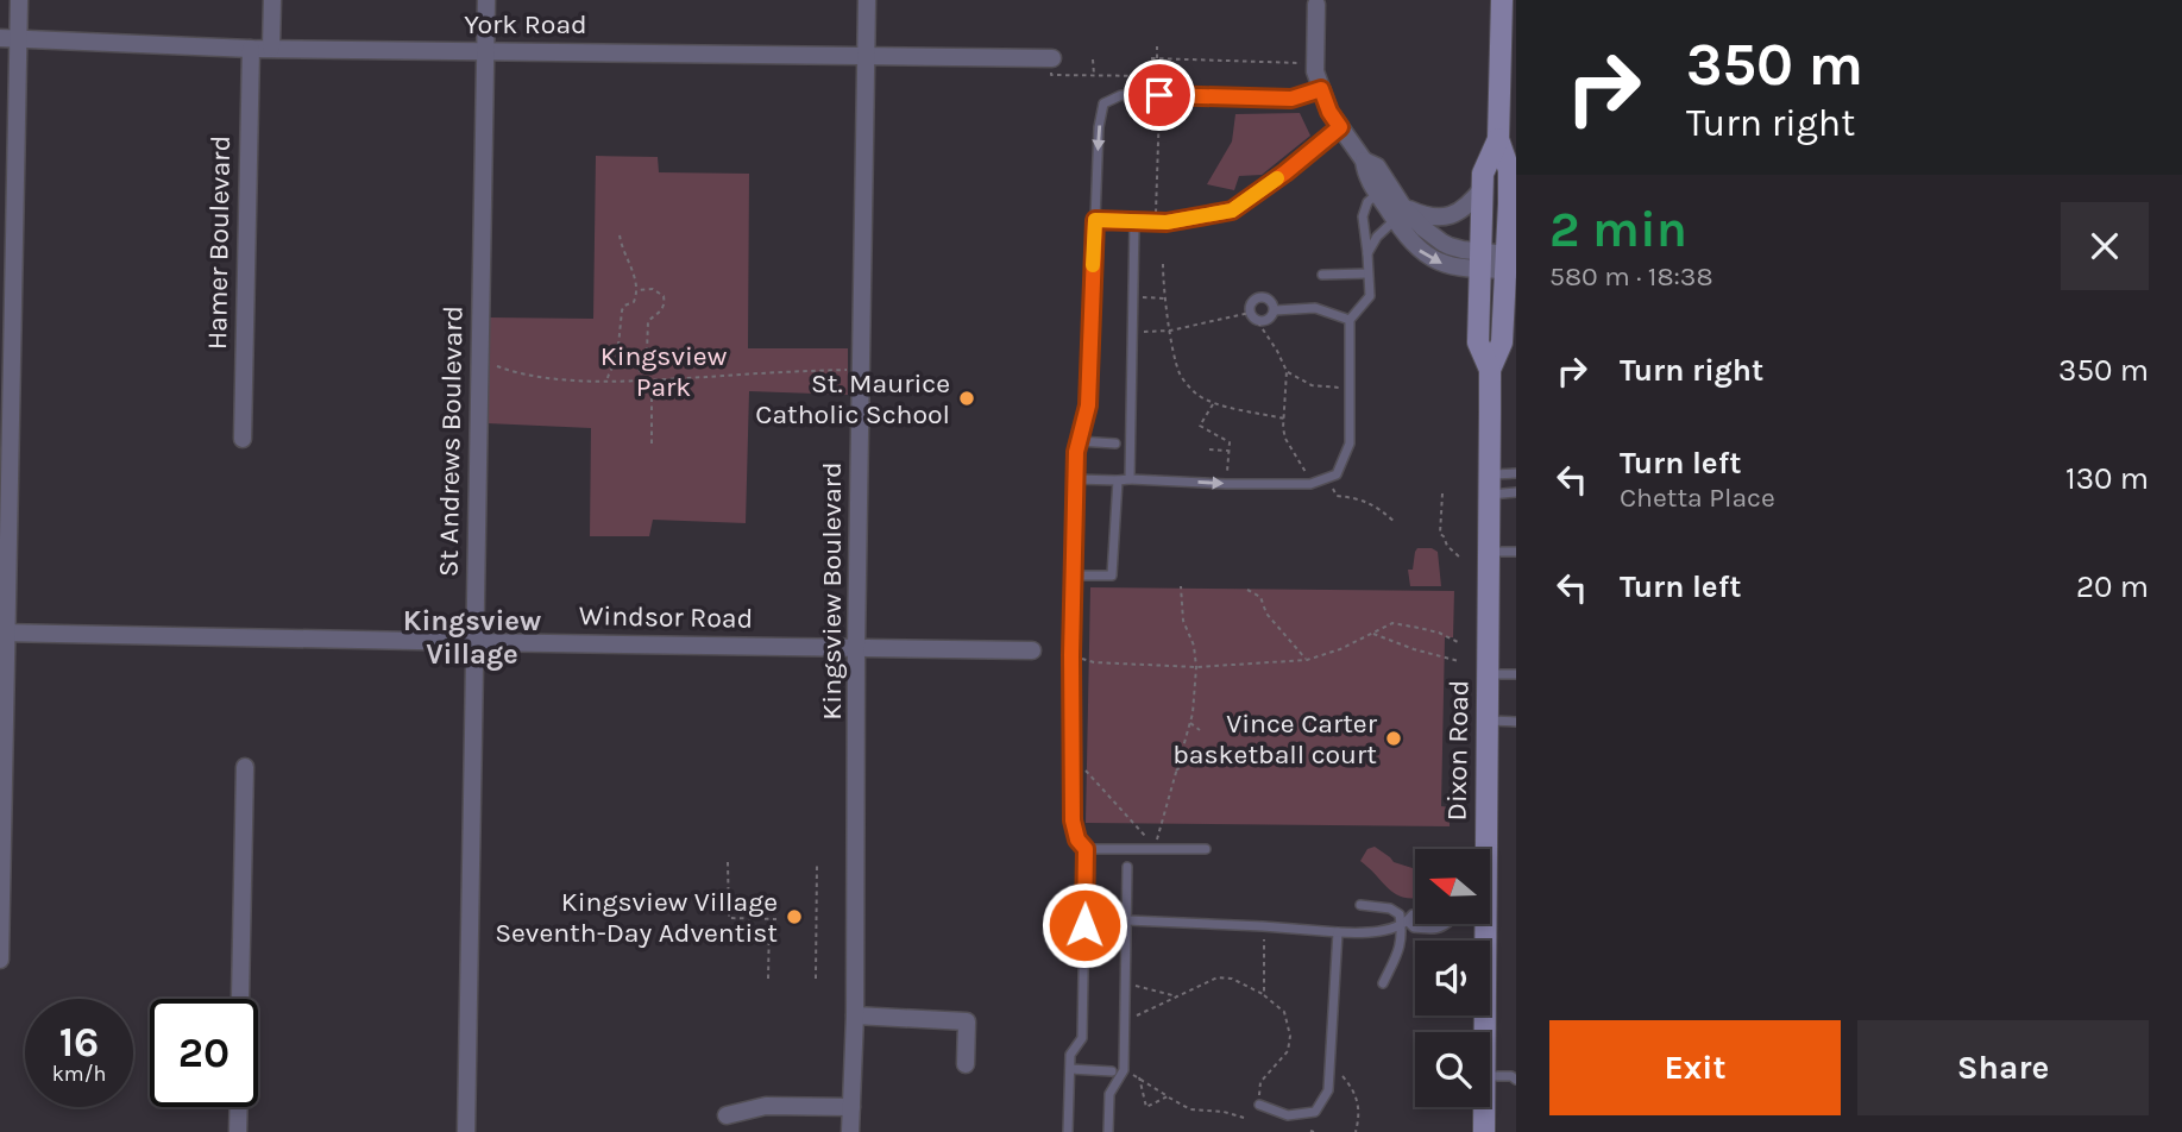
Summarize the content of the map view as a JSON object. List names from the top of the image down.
{
  "streets": {
    "main road": ["Dixon Road"],
    "street": [
      "York Road",
      "Hamer Boulevard",
      "St Andrews Boulevard",
      "Kingsview Boulevard",
      "Windsor Road"
    ]
  },
  "crossings": [
    ["York Road", "Hamer Boulevard"],
    ["York Road", "St Andrews Boulevard"],
    ["York Road", "Kingsview Boulevard"],
    ["St Andrews Boulevard", "Windsor Road"],
    ["Kingsview Boulevard", "Windsor Road"]
  ],
  "districts": ["Kingsview Village"],
  "parks": ["Kingsview Park"],
  "places": ["St. Maurice Catholic School", "Vince Carter basketball court", "Kingsview Village Seventh-Day Adventist"],
  "north": "left",
  "page": {
    "turn": ["350 m", "Turn right"],
    "heading": ["2 min", "580 m · 18:38"],
    "list": [
      {
        "name": "Turn right",
        "value": "350 m"
      },
      {
        "name": "Turn left",
        "note": "Chetta Place",
        "value": "130 m"
      },
      {
        "name": "Turn left",
        "value": "20 m"
      }
    ],
    "speed": "16 km/h",
    "limit": "20",
    "buttons": ["Exit", "Share"]
  }
}
